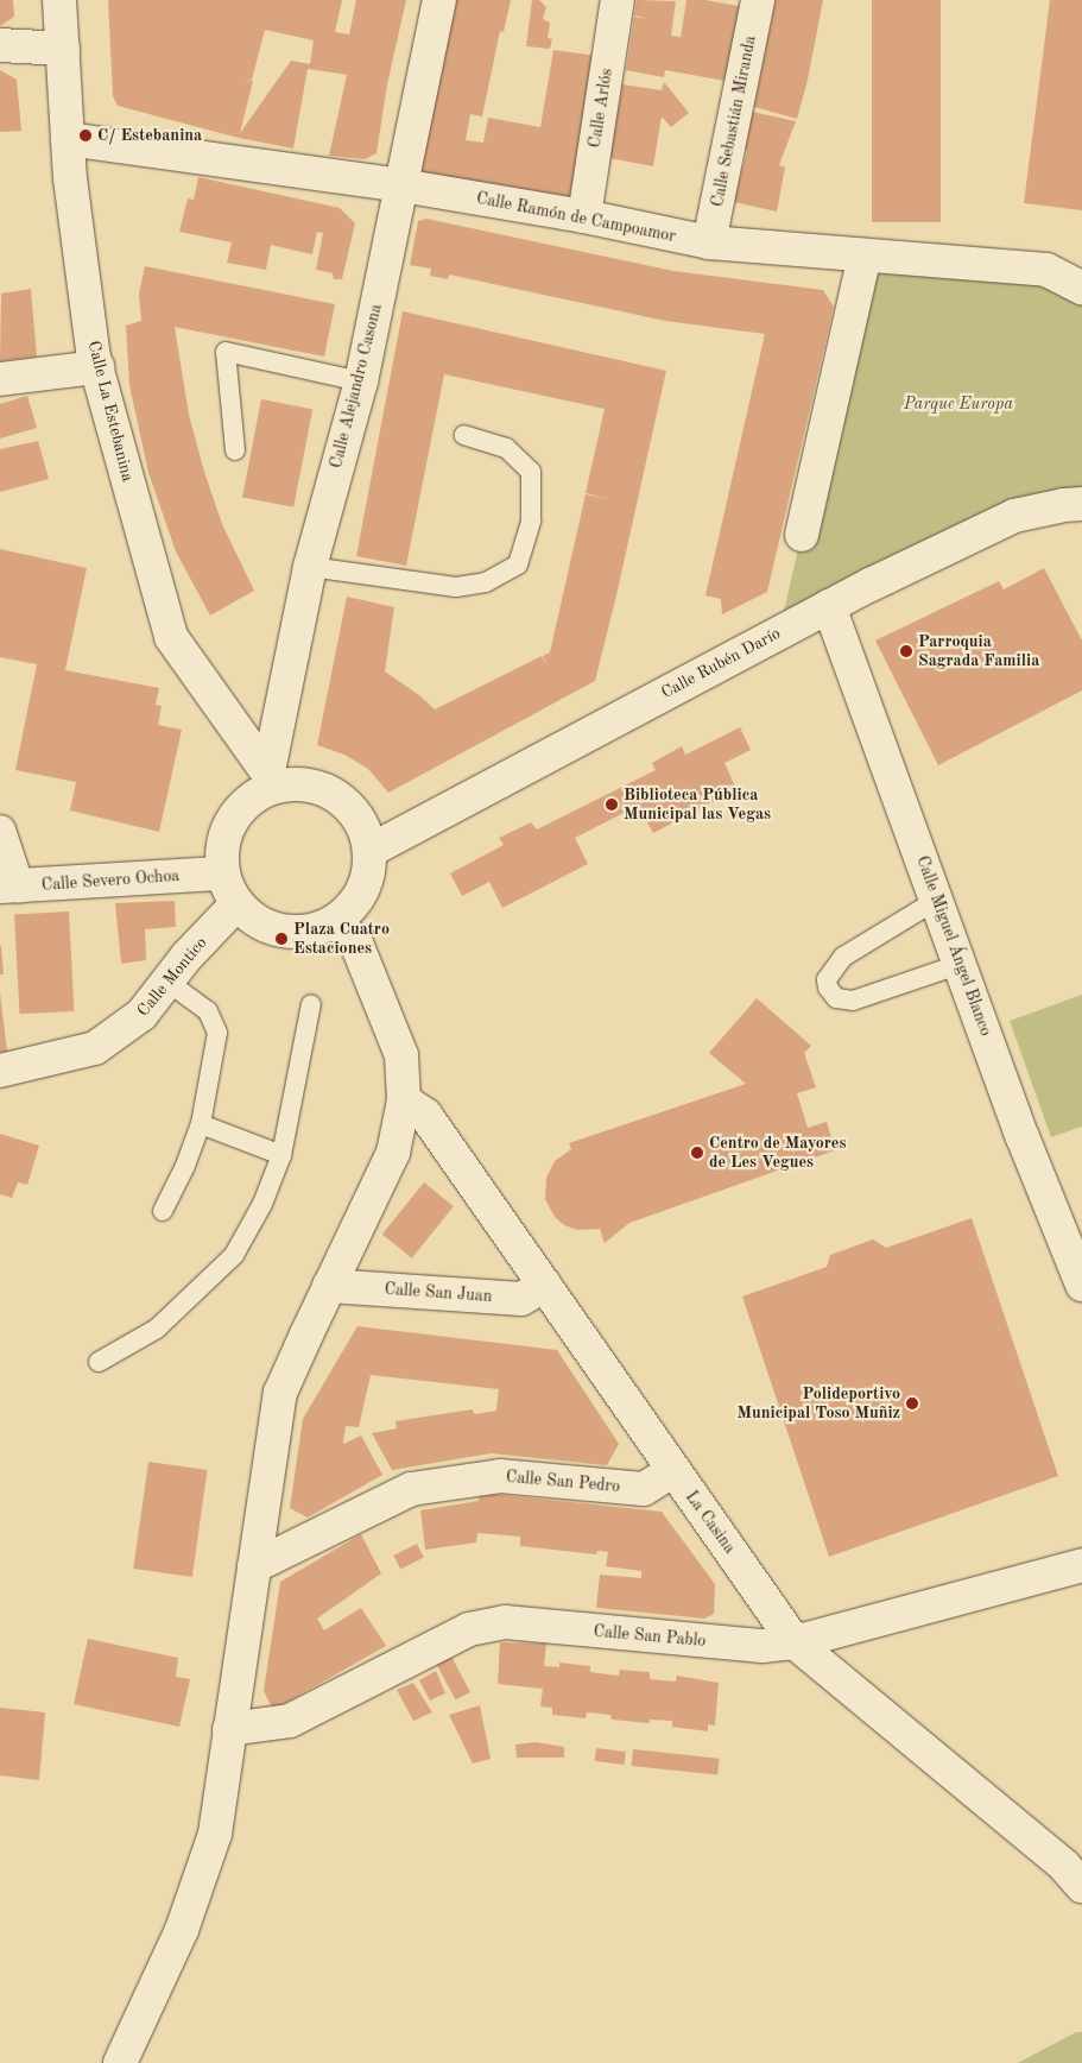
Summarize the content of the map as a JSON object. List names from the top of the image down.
{
  "streets": {
    "street": [
      "Calle Arlós",
      "Calle Sebastián Miranda",
      "Calle Ramón de Campoamor",
      "Calle Alejandro Casona",
      "Calle La Estebanina",
      "Calle Rubén Darío",
      "Calle Severo Ochoa",
      "Calle Miguel Ángel Blanco",
      "Calle Montico",
      "Calle San Juan",
      "Calle San Pedro",
      "La Casina",
      "Calle San Pablo"
    ]
  },
  "crossings": [
    ["Calle Arlós", "Calle Ramón de Campoamor"],
    ["Calle Sebastián Miranda", "Calle Ramón de Campoamor"],
    ["Calle Ramón de Campoamor", "Calle Alejandro Casona"],
    ["Calle Ramón de Campoamor", "Calle La Estebanina"],
    ["Calle Alejandro Casona", "Calle La Estebanina"],
    ["Calle Alejandro Casona", "Calle Rubén Darío"],
    ["Calle Alejandro Casona", "Calle Severo Ochoa"],
    ["Calle Alejandro Casona", "Calle Montico"],
    ["Calle La Estebanina", "Calle Rubén Darío"],
    ["Calle La Estebanina", "Calle Severo Ochoa"],
    ["Calle La Estebanina", "Calle Montico"],
    ["Calle Rubén Darío", "Calle Severo Ochoa"],
    ["Calle Rubén Darío", "Calle Miguel Ángel Blanco"],
    ["Calle Rubén Darío", "Calle Montico"],
    ["Calle Severo Ochoa", "Calle Montico"],
    ["Calle San Juan", "La Casina"],
    ["Calle San Pedro", "La Casina"],
    ["La Casina", "Calle San Pablo"]
  ],
  "parks": ["Parque Europa"],
  "places": [
    "C/ Estebanina",
    "Parroquia Sagrada Familia",
    "Biblioteca Pública Municipal las Vegas",
    "Plaza Cuatro Estaciones",
    "Centro de Mayores de Les Vegues",
    "Polideportivo Municipal Toso Muñiz"
  ]
}
